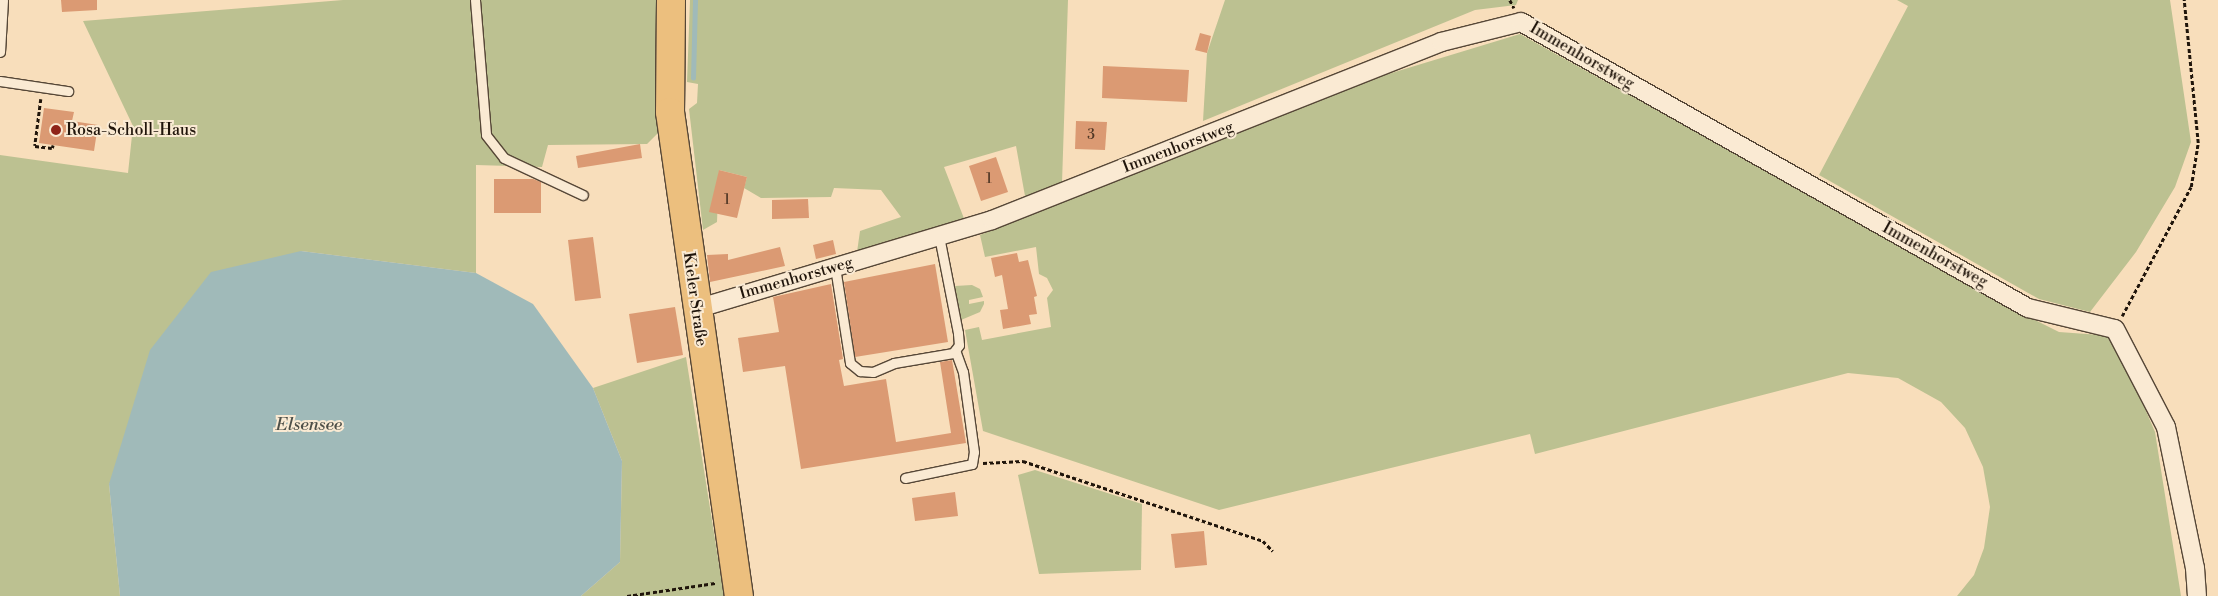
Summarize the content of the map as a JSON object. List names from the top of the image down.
{
  "streets": {
    "main road": ["Kieler Straße"],
    "street": ["Immenhorstweg"]
  },
  "crossings": [
    ["Immenhorstweg", "Kieler Straße"]
  ],
  "water": ["Elsensee"],
  "places": ["Rosa-Scholl-Haus"],
  "house_numbers": ["3", "1", "1"]
}
